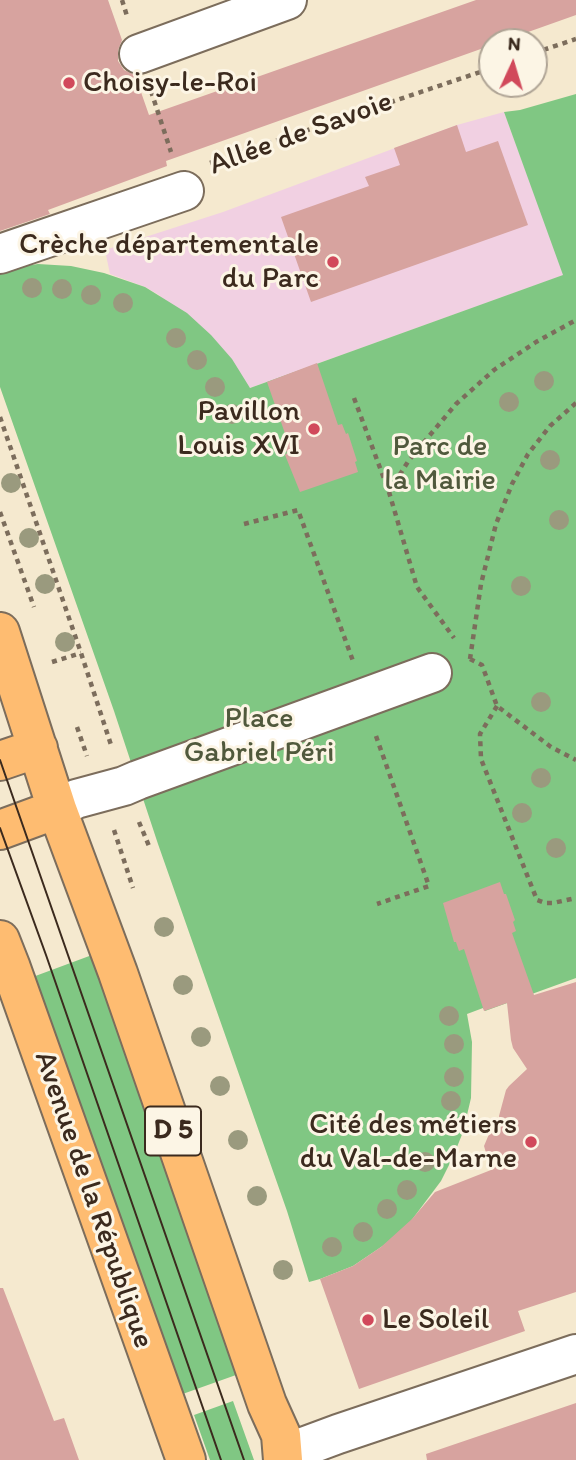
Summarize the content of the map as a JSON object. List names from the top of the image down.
{
  "streets": {
    "main road": ["D 5", "Avenue de la République"],
    "street": ["Allée de Savoie"]
  },
  "parks": ["Parc de la Mairie", "Place Gabriel Péri"],
  "places": [
    "Choisy-le-Roi",
    "Crèche départementale du Parc",
    "Pavillon Louis XVI",
    "Cité des métiers du Val-de-Marne",
    "Le Soleil"
  ],
  "north": "top"
}
